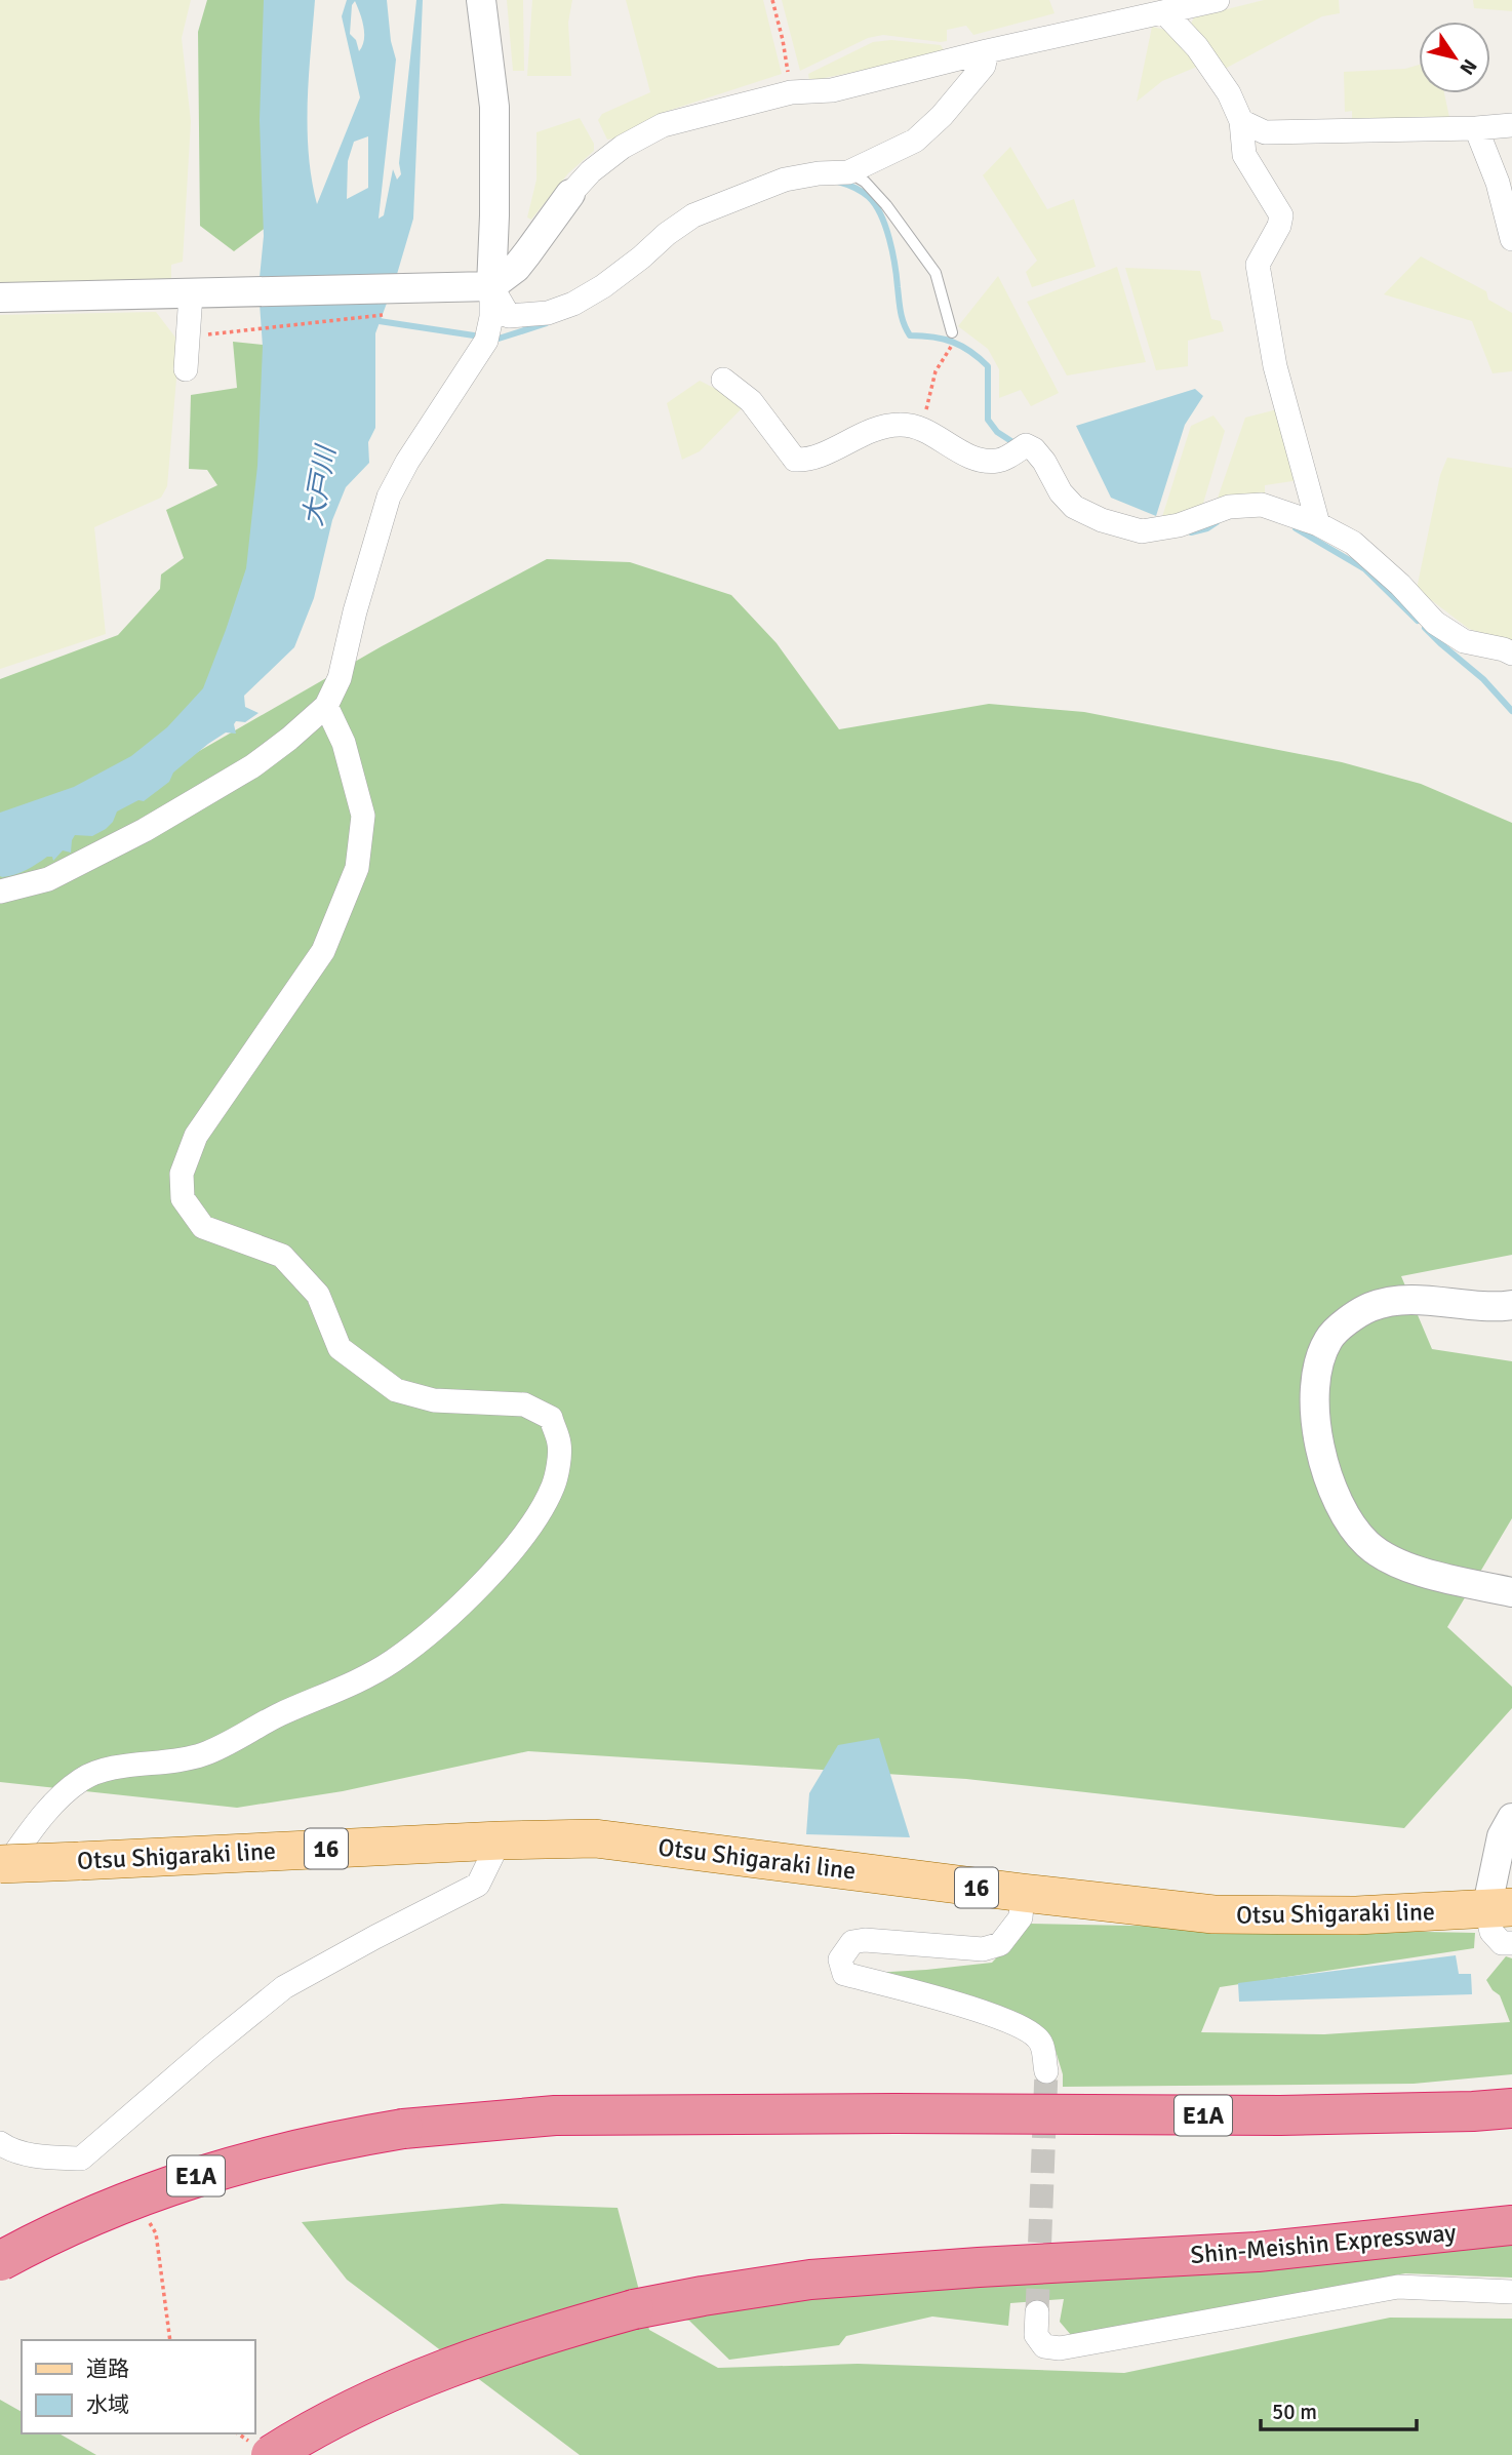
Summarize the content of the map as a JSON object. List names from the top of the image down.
{
  "streets": {
    "highway": ["E1A", "Shin-Meishin Expressway"],
    "main road": ["16", "Otsu Shigaraki line"]
  },
  "water": ["大戸川"],
  "legend": ["道路", "水域"],
  "scale_bar": "50 m",
  "north": "bottom right"
}
